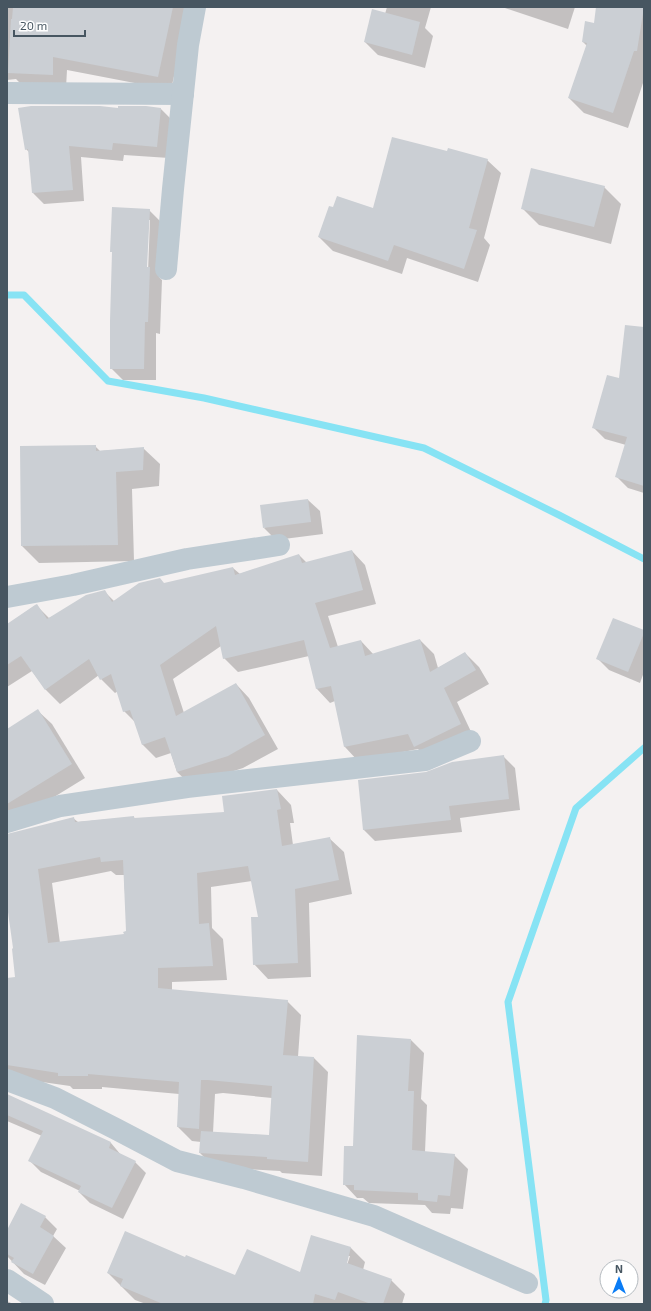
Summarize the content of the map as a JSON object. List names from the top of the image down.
{
  "scale_bar": "20 m",
  "north": "top"
}
